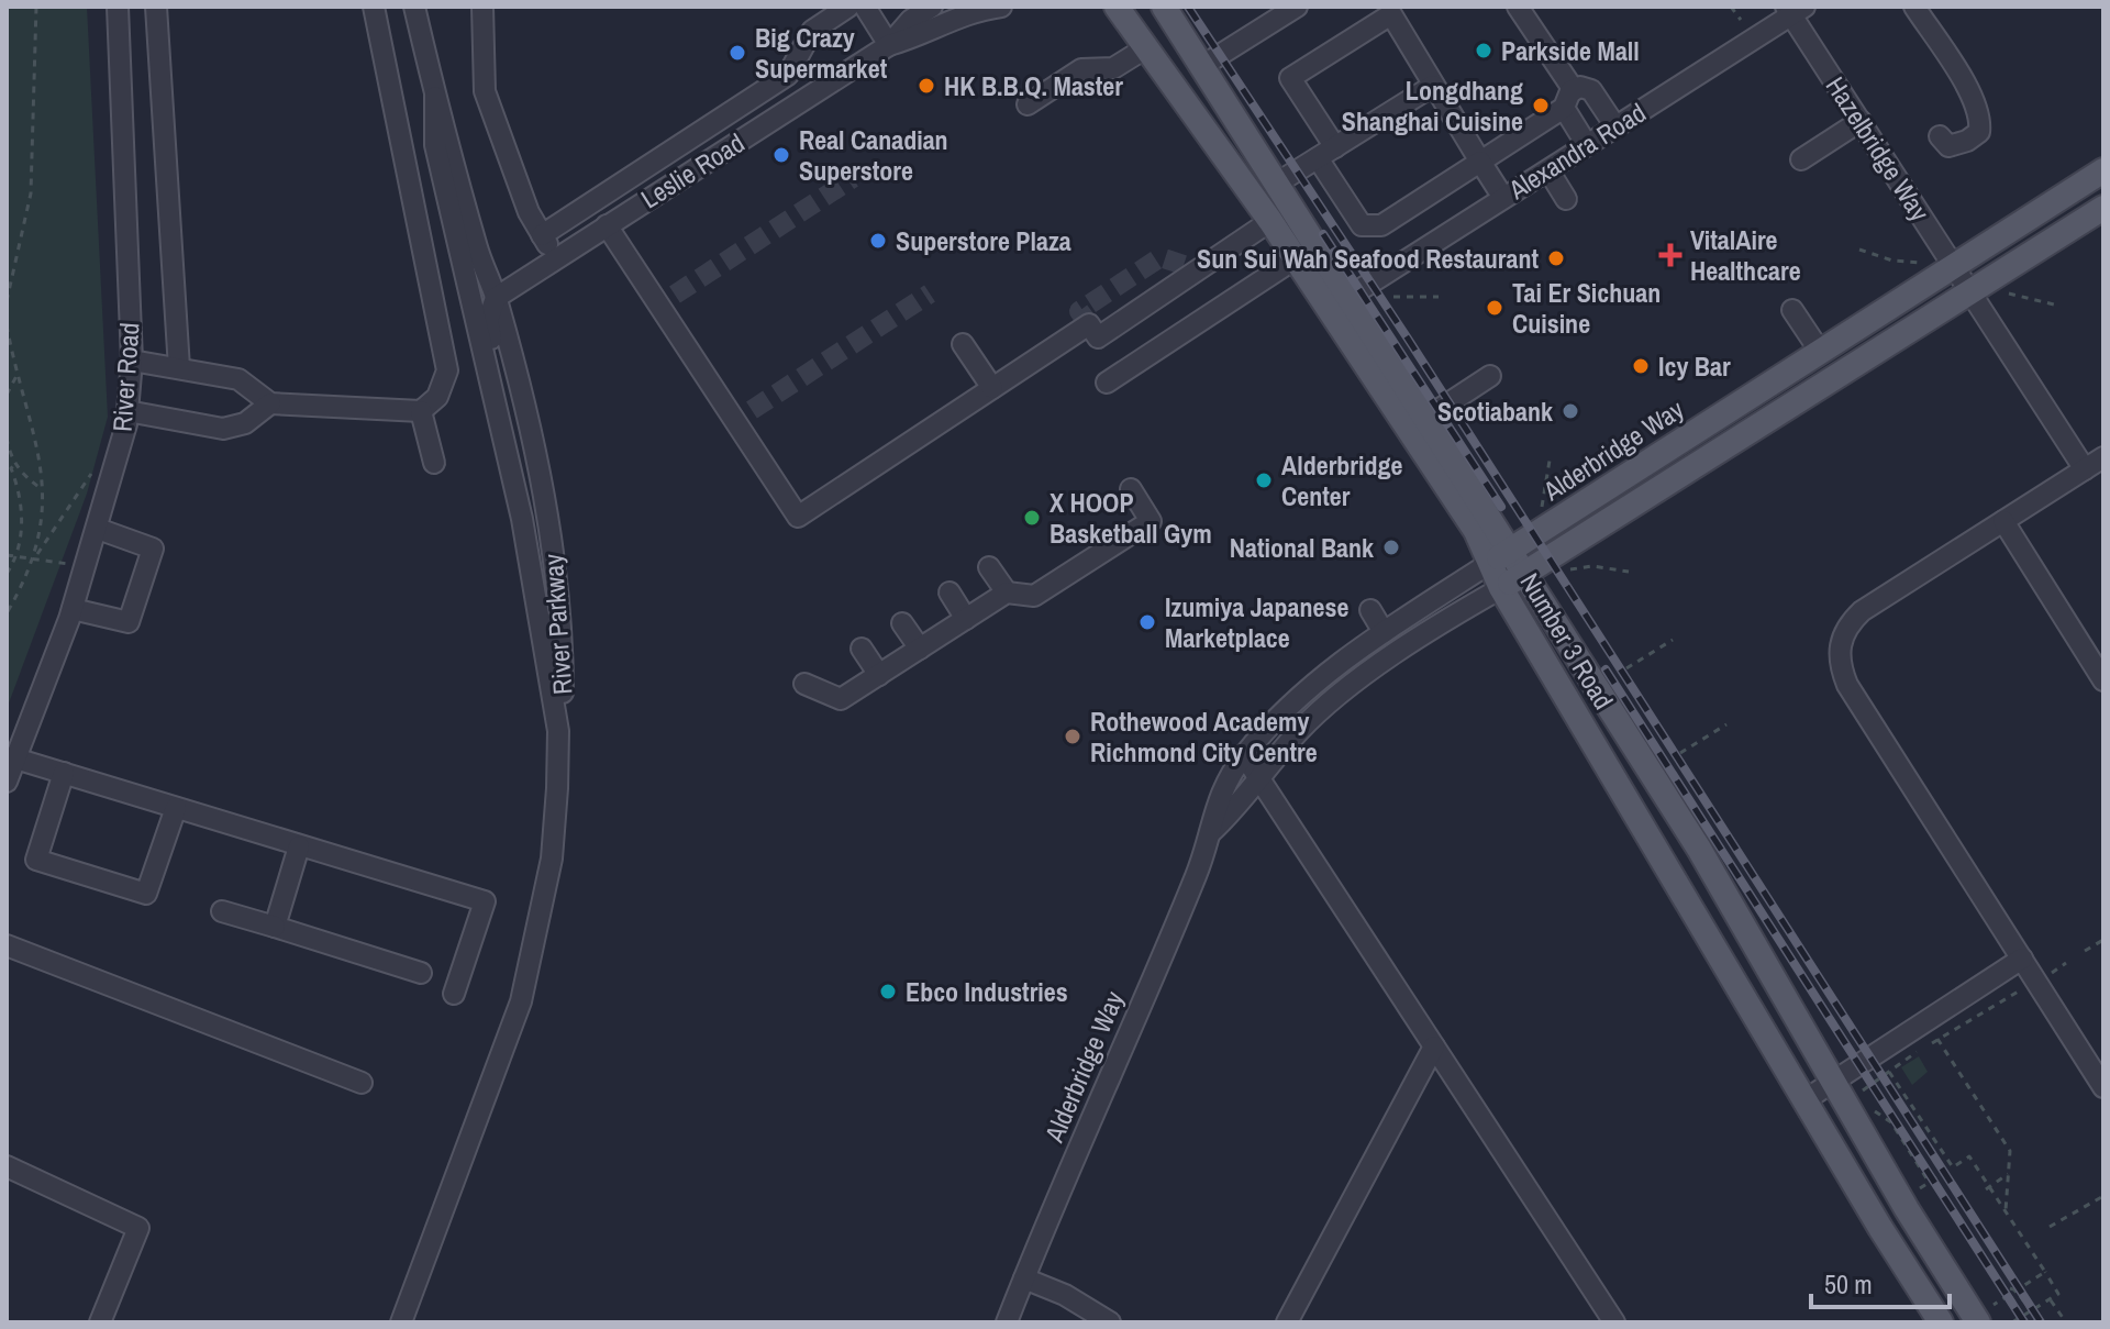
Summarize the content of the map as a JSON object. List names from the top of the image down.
{
  "streets": {
    "main road": ["Alderbridge Way", "Number 3 Road"],
    "street": [
      "Hazelbridge Way",
      "Alexandra Road",
      "Leslie Road",
      "River Road",
      "River Parkway"
    ]
  },
  "crossings": [
    ["Hazelbridge Way", "Alexandra Road"],
    ["Hazelbridge Way", "Alderbridge Way"],
    ["Alexandra Road", "Number 3 Road"],
    ["Leslie Road", "River Parkway"],
    ["Alderbridge Way", "Number 3 Road"]
  ],
  "places": {
    "other": [
      "Parkside Mall",
      "Big Crazy Supermarket",
      "HK B.B.Q. Master",
      "Longdhang Shanghai Cuisine",
      "Real Canadian Superstore",
      "Superstore Plaza",
      "Sun Sui Wah Seafood Restaurant",
      "Tai Er Sichuan Cuisine",
      "Icy Bar",
      "Scotiabank",
      "Alderbridge Center",
      "X HOOP Basketball Gym",
      "National Bank",
      "Izumiya Japanese Marketplace",
      "Rothewood Academy Richmond City Centre",
      "Ebco Industries"
    ],
    "health": ["VitalAire Healthcare"]
  },
  "scale_bar": "50 m"
}
